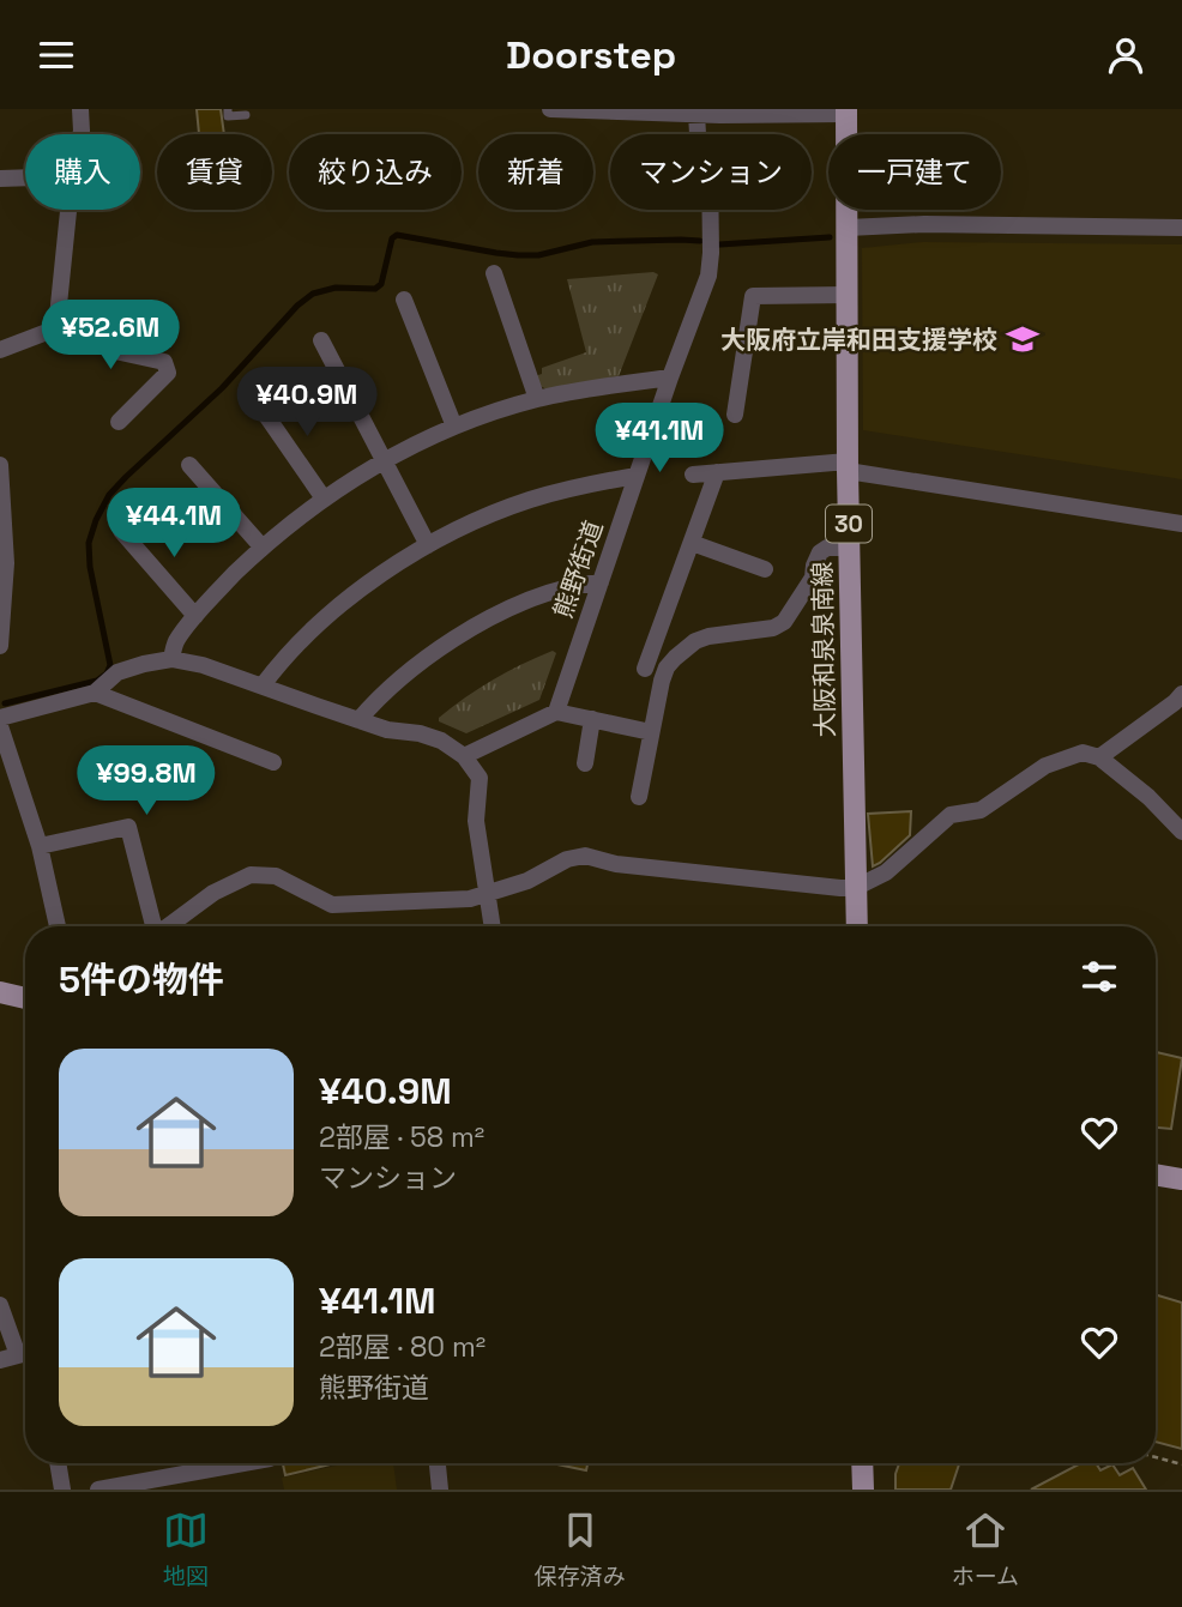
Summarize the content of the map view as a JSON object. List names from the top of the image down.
{
  "streets": {
    "main road": ["30", "大阪和泉泉南線"],
    "street": ["熊野街道"]
  },
  "places": {
    "school or university": ["大阪府立岸和田支援学校"]
  },
  "page": {
    "header": "Doorstep",
    "chip": [
      "購入",
      "賃貸",
      "絞り込み",
      "新着",
      "マンション",
      "一戸建て"
    ],
    "price": [
      "¥52.6M",
      "¥40.9M",
      "¥41.1M",
      "¥44.1M",
      "¥99.8M"
    ],
    "heading": "5件の物件",
    "list": [
      {
        "name": "¥40.9M",
        "note": "2部屋 · 58 m² · マンション"
      },
      {
        "name": "¥41.1M",
        "note": "2部屋 · 80 m² · 熊野街道"
      }
    ],
    "tabs": ["地図", "保存済み", "ホーム"]
  }
}
